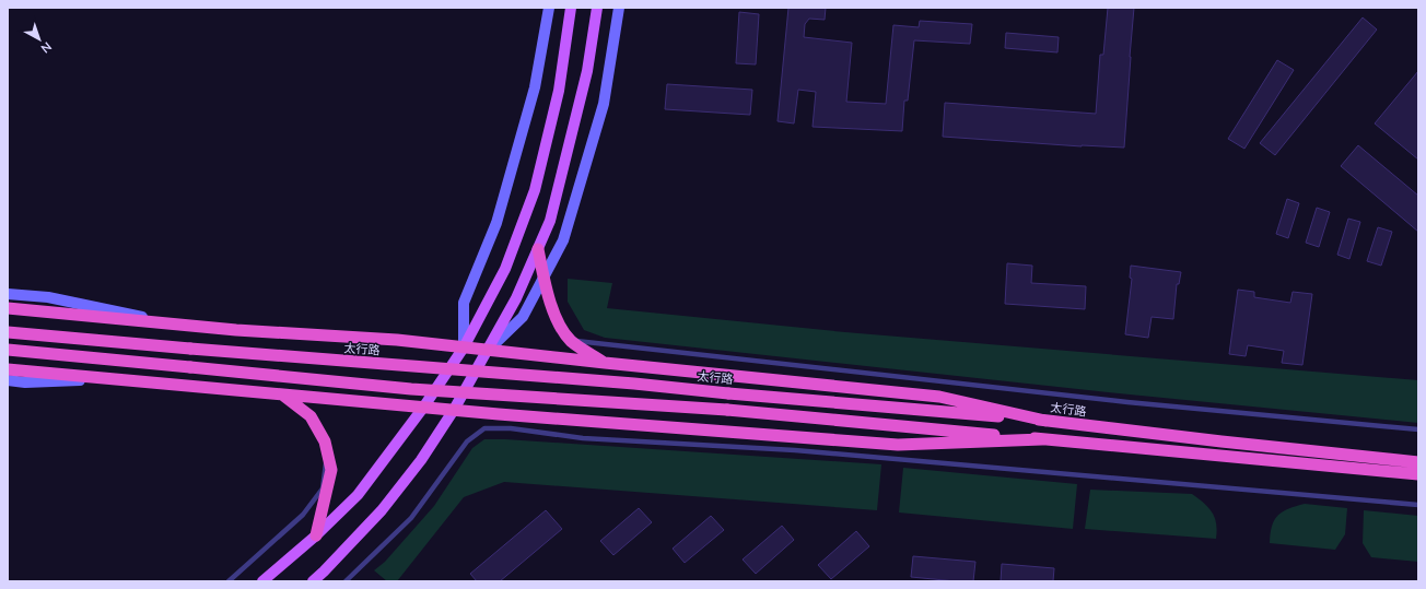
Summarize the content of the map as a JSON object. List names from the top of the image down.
{
  "streets": {
    "highway": ["太行路"]
  },
  "north": "bottom right"
}
